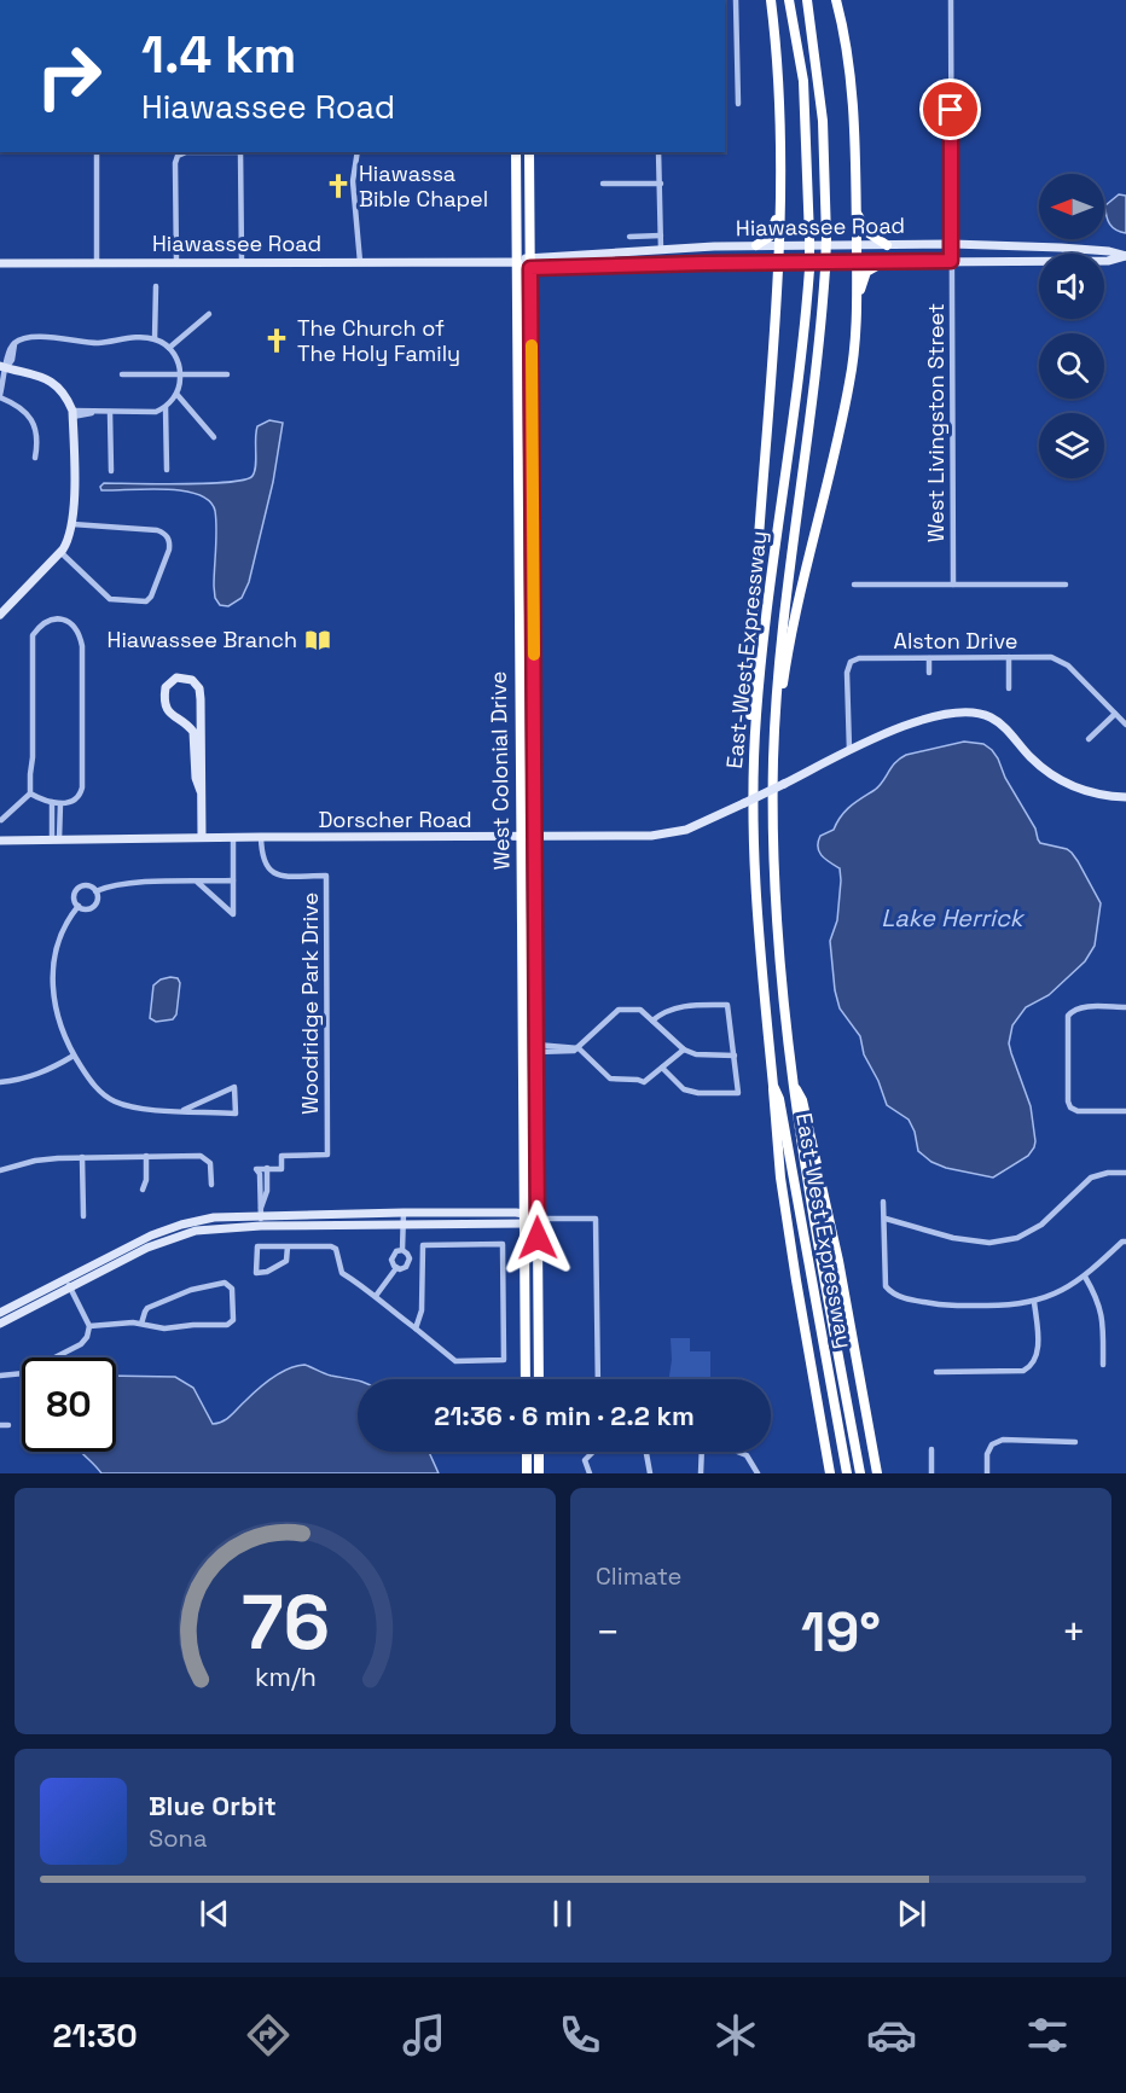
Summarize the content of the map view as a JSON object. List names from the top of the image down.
{
  "streets": {
    "highway": ["East-West Expressway", "West Colonial Drive"],
    "street": [
      "Hiawassee Road",
      "West Livingston Street",
      "Alston Drive",
      "Dorscher Road",
      "Woodridge Park Drive"
    ]
  },
  "crossings": [
    ["Hiawassee Road", "West Livingston Street"],
    ["Hiawassee Road", "West Colonial Drive"],
    ["Alston Drive", "Dorscher Road"],
    ["West Colonial Drive", "Dorscher Road"],
    ["Dorscher Road", "Woodridge Park Drive"]
  ],
  "water": ["Lake Herrick"],
  "places": {
    "church": ["Hiawassa Bible Chapel", "The Church of The Holy Family"],
    "library": ["Hiawassee Branch"]
  },
  "north": "left",
  "page": {
    "turn": ["1.4 km", "Hiawassee Road"],
    "limit": "80",
    "trip": "21:36 · 6 min · 2.2 km",
    "tile": "Climate",
    "heat": ["−", "19°", "+"],
    "song": ["Blue Orbit", "Sona"],
    "tabs": "21:30",
    "gauge": ["76", "km/h"]
  }
}
